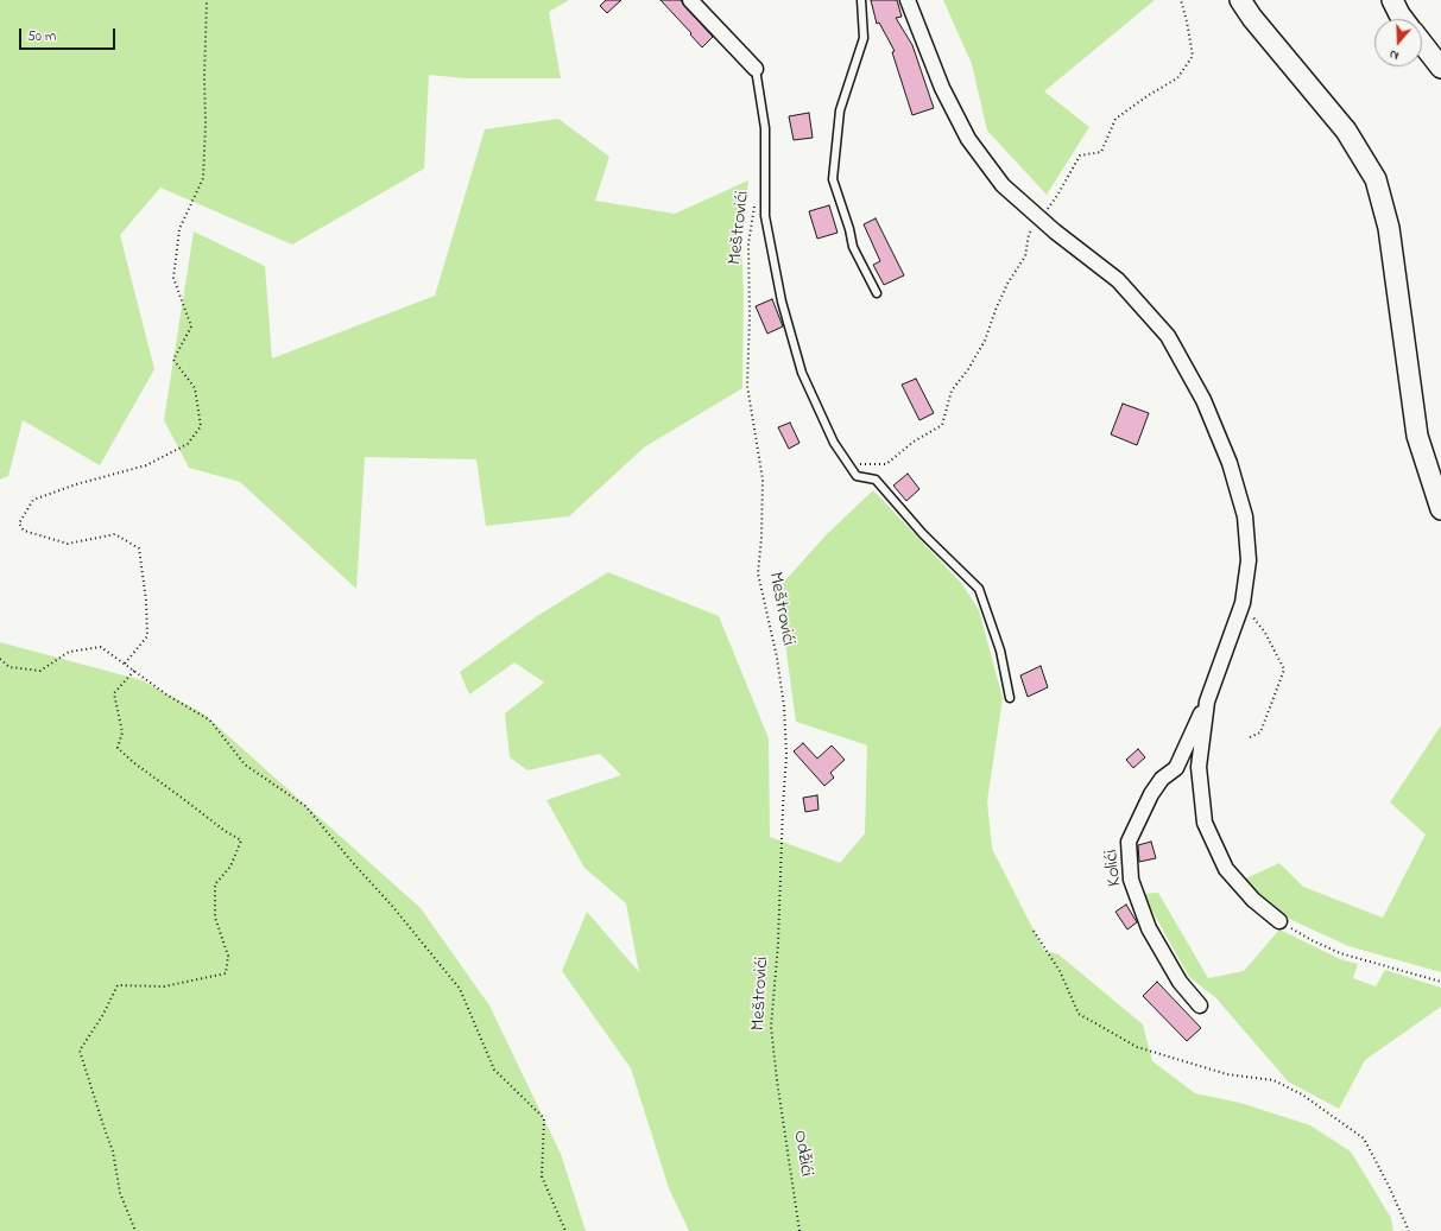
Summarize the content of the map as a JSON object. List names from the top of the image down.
{
  "streets": {
    "street": ["Kolići"],
    "path": ["Meštrovići", "Odžići"]
  },
  "crossings": [
    ["Meštrovići", "Odžići"]
  ],
  "scale_bar": "50 m",
  "north": "bottom"
}
